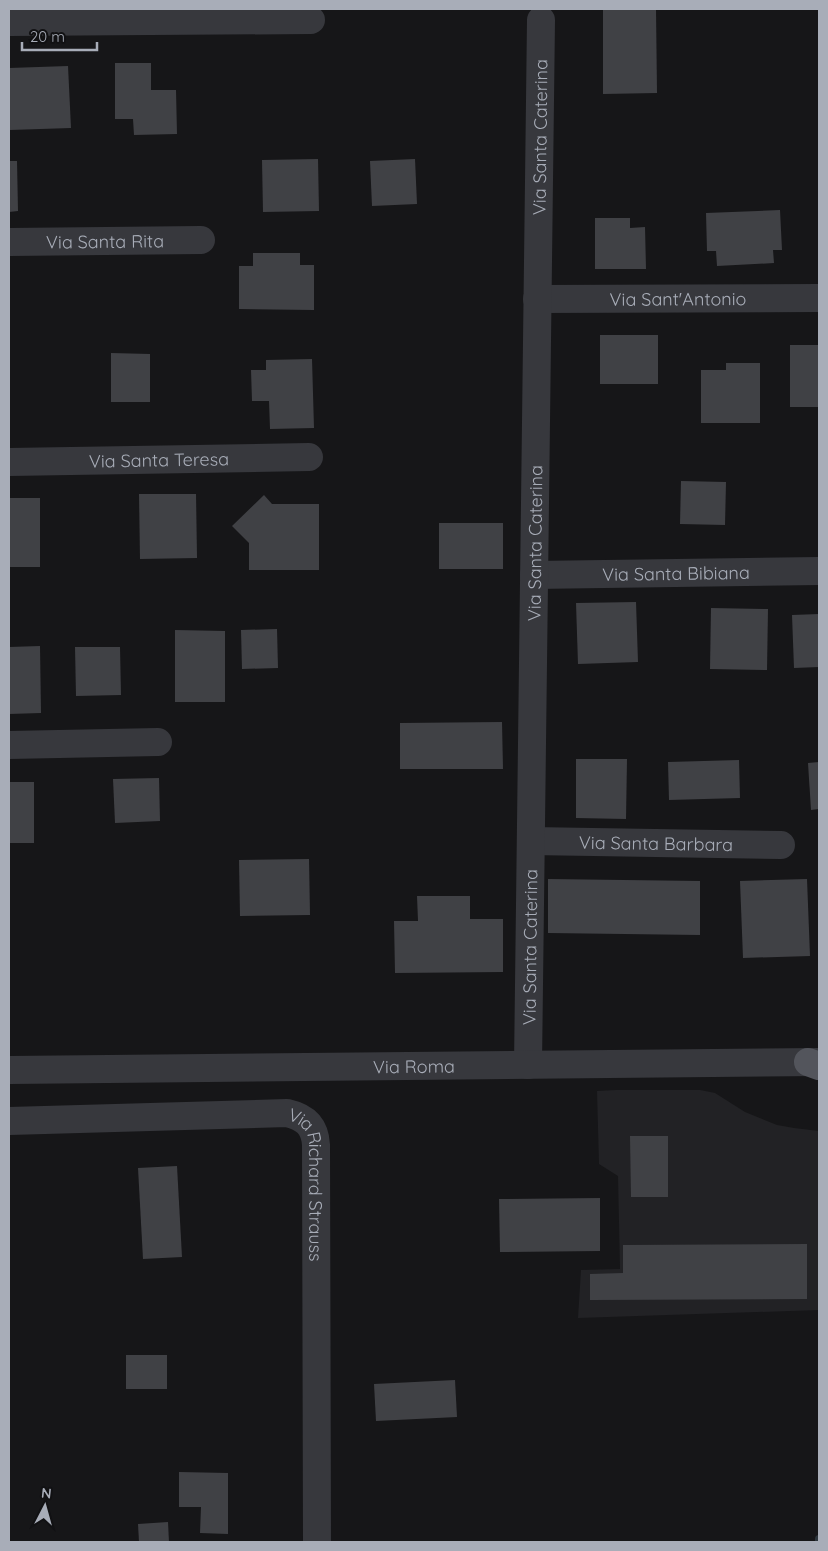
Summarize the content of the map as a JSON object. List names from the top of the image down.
{
  "streets": {
    "street": [
      "Via Santa Caterina",
      "Via Santa Rita",
      "Via Sant'Antonio",
      "Via Santa Teresa",
      "Via Santa Bibiana",
      "Via Santa Barbara",
      "Via Roma",
      "Via Richard Strauss"
    ]
  },
  "crossings": [
    ["Via Santa Caterina", "Via Sant'Antonio"],
    ["Via Santa Caterina", "Via Santa Bibiana"],
    ["Via Santa Caterina", "Via Santa Barbara"],
    ["Via Santa Caterina", "Via Roma"]
  ],
  "scale_bar": "20 m",
  "north": "top"
}
